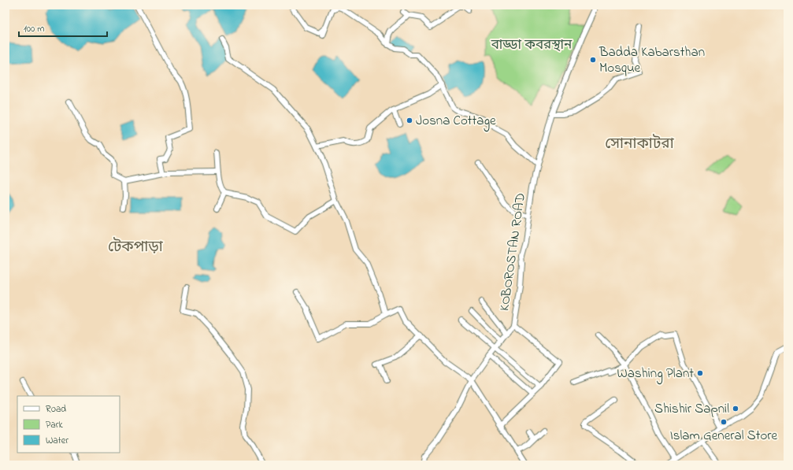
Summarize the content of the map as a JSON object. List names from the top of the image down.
{
  "streets": {
    "street": ["KOBOROSTAN ROAD"]
  },
  "districts": ["সোনাকাটরা", "টেকপাড়া"],
  "parks": ["বাড্ডা কবরস্থান"],
  "places": [
    "Badda Kabarsthan Mosque",
    "Josna Cottage",
    "Washing Plant",
    "Shishir Sapnil",
    "Islam General Store"
  ],
  "legend": ["Road", "Park", "Water"],
  "scale_bar": "100 m"
}
